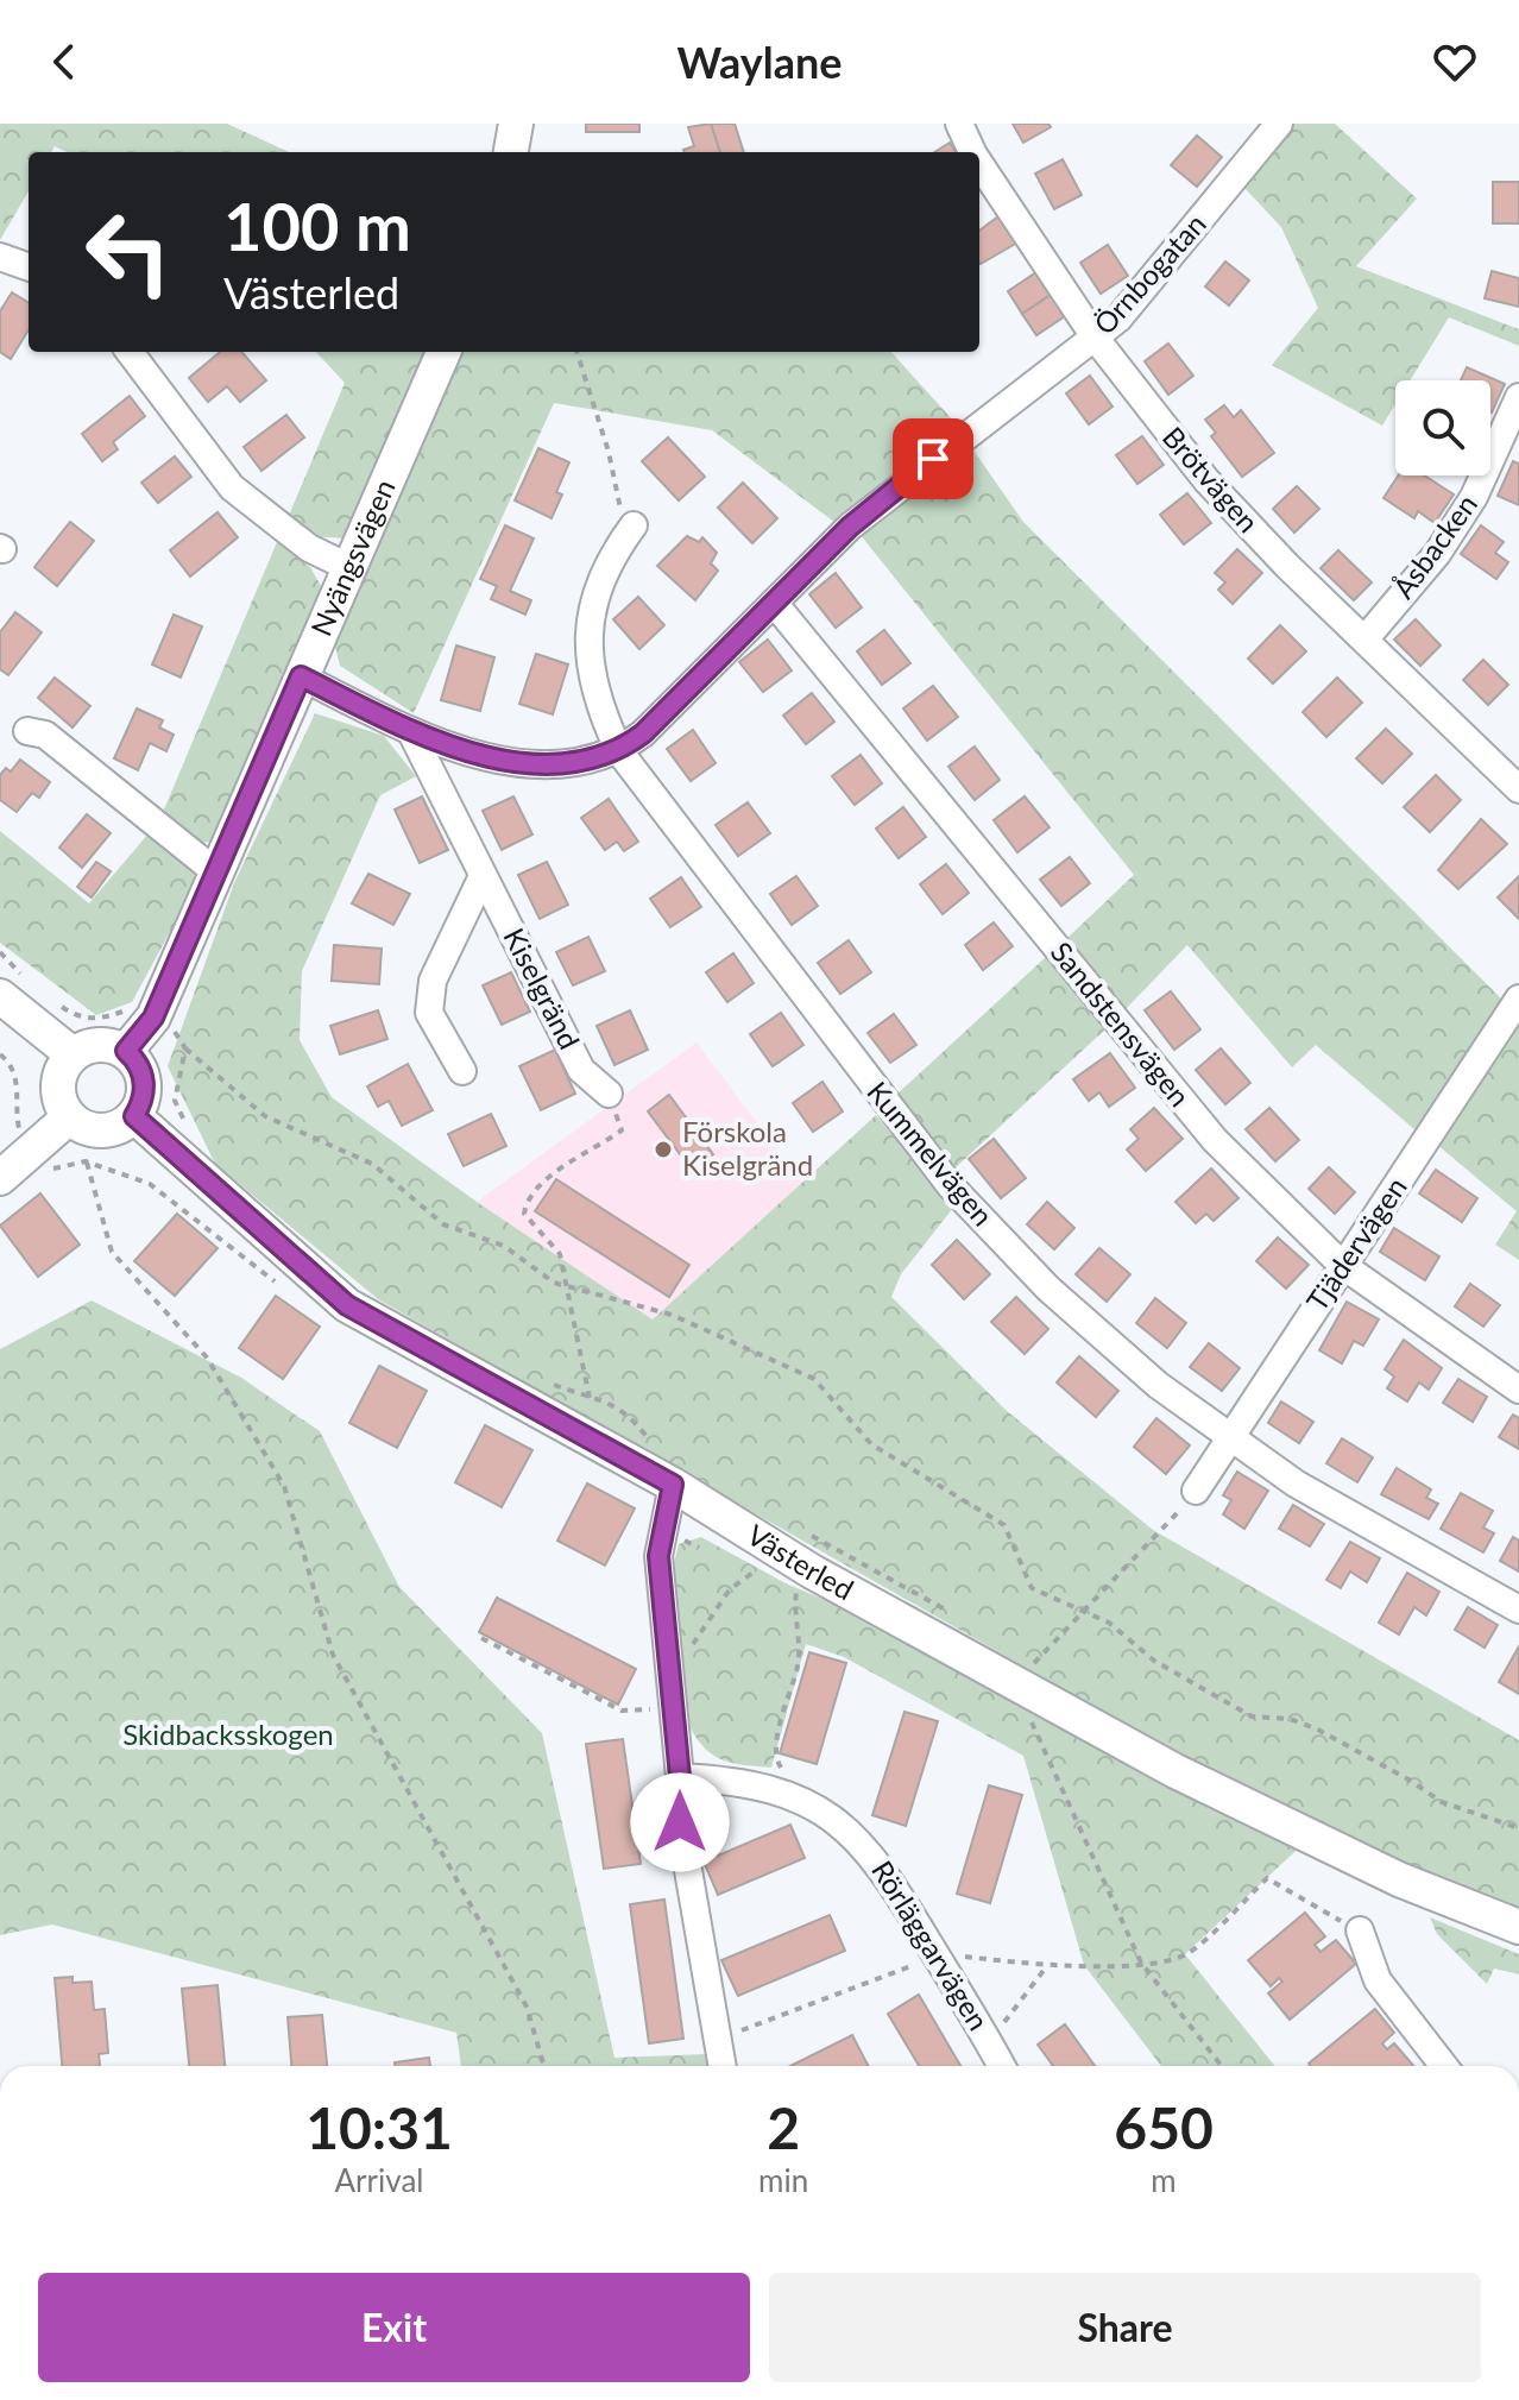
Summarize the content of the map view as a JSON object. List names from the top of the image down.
{
  "streets": {
    "street": [
      "Örnbogatan",
      "Brötvägen",
      "Åsbacken",
      "Nyängsvägen",
      "Kiselgränd",
      "Sandstensvägen",
      "Kummelvägen",
      "Tjädervägen",
      "Västerled",
      "Rörläggarvägen"
    ]
  },
  "crossings": [
    ["Örnbogatan", "Brötvägen"],
    ["Örnbogatan", "Nyängsvägen"],
    ["Örnbogatan", "Kiselgränd"],
    ["Örnbogatan", "Sandstensvägen"],
    ["Örnbogatan", "Kummelvägen"],
    ["Brötvägen", "Åsbacken"],
    ["Nyängsvägen", "Västerled"],
    ["Sandstensvägen", "Tjädervägen"],
    ["Kummelvägen", "Tjädervägen"]
  ],
  "parks": ["Skidbacksskogen"],
  "places": ["Förskola Kiselgränd"],
  "page": {
    "header": "Waylane",
    "turn": ["100 m", "Västerled"],
    "eta": [
      "10:31",
      "Arrival",
      "2",
      "min",
      "650",
      "m"
    ],
    "buttons": ["Exit", "Share"]
  }
}
